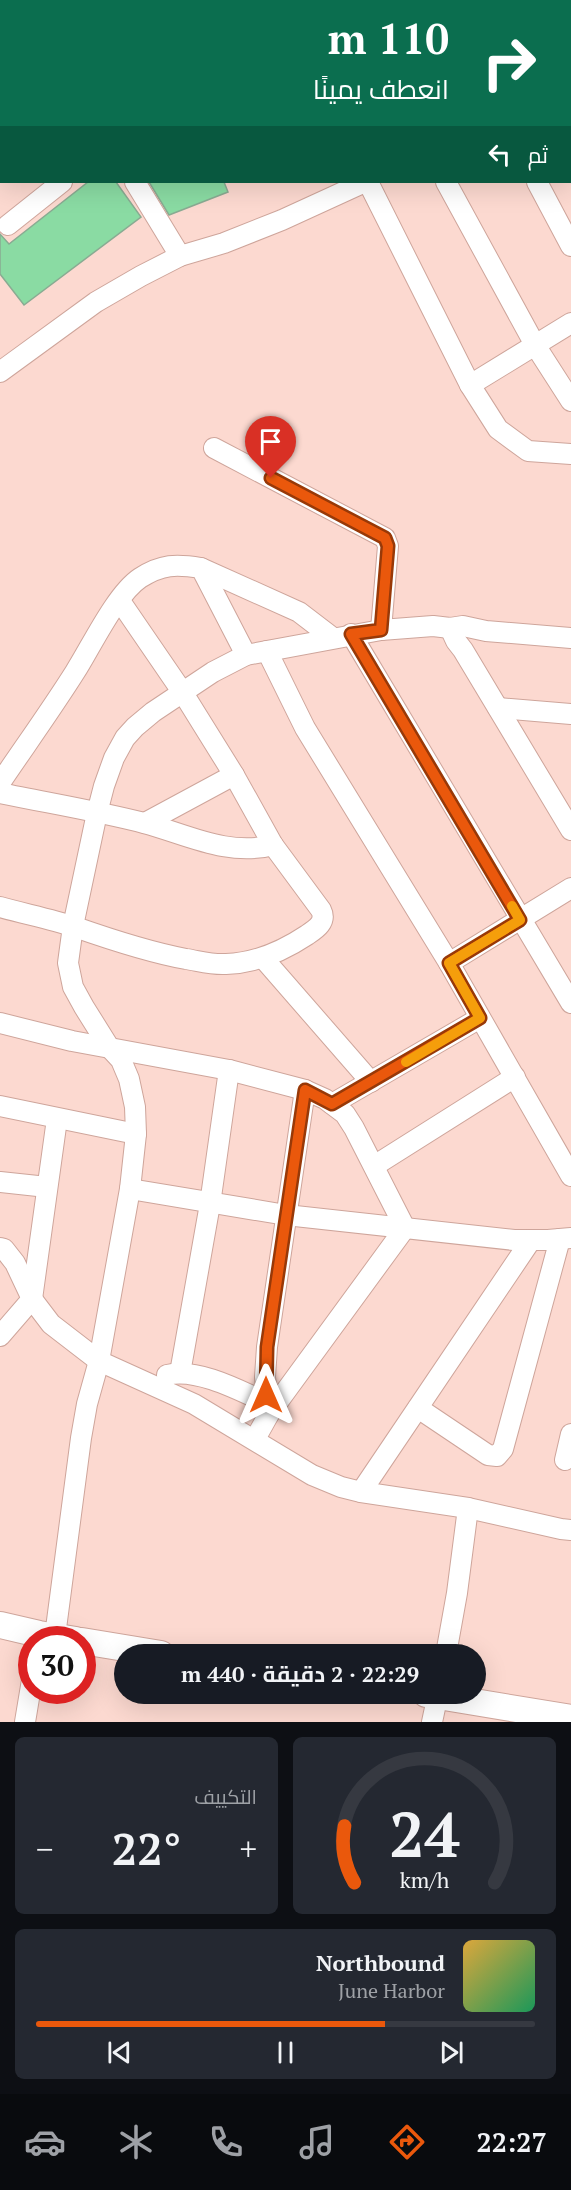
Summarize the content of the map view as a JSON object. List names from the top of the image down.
{
  "page": {
    "turn": ["110 m", "انعطف يمينًا"],
    "then": "ثم",
    "limit": "30",
    "trip": "22:29 · 2 دقيقة · 440 m",
    "tile": "التكييف",
    "heat": ["−", "22°", "+"],
    "song": ["Northbound", "June Harbor"],
    "tabs": "22:27",
    "gauge": ["24", "km/h"]
  }
}
